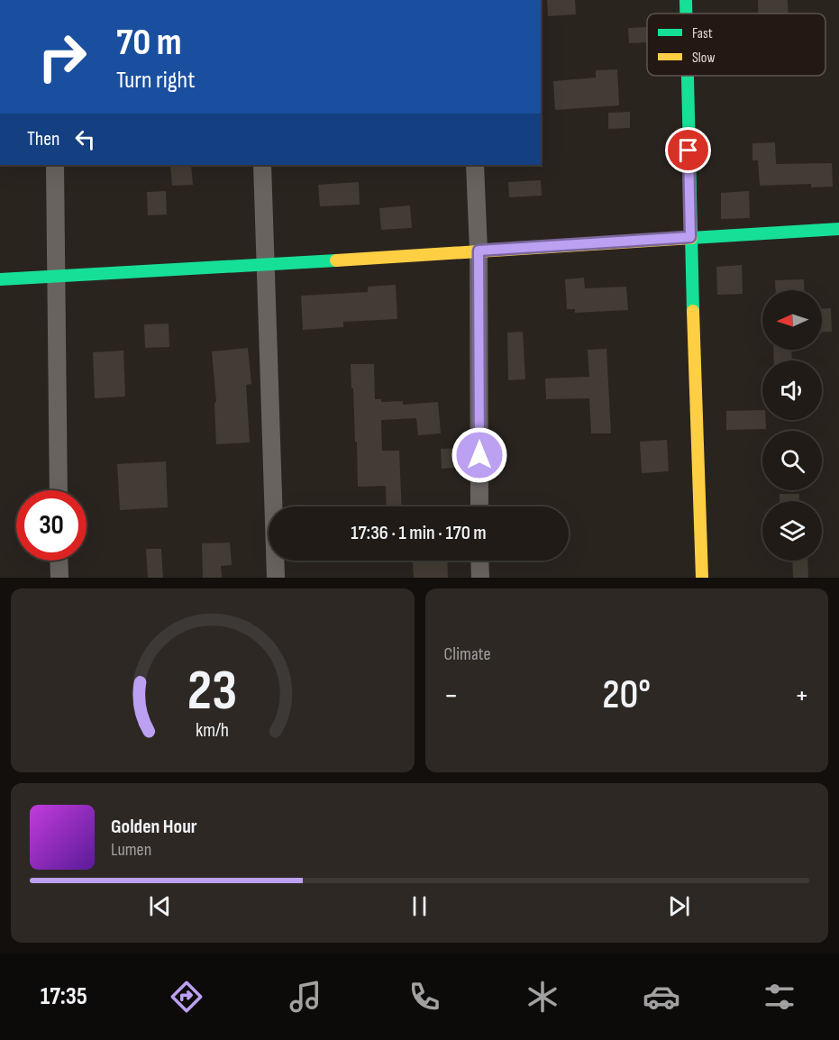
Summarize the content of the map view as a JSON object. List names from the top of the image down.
{
  "legend": ["Fast", "Slow"],
  "north": "left",
  "page": {
    "turn": ["70 m", "Turn right"],
    "then": "Then",
    "limit": "30",
    "trip": "17:36 · 1 min · 170 m",
    "tile": "Climate",
    "heat": ["−", "20°", "+"],
    "song": ["Golden Hour", "Lumen"],
    "tabs": "17:35",
    "gauge": ["23", "km/h"]
  }
}
